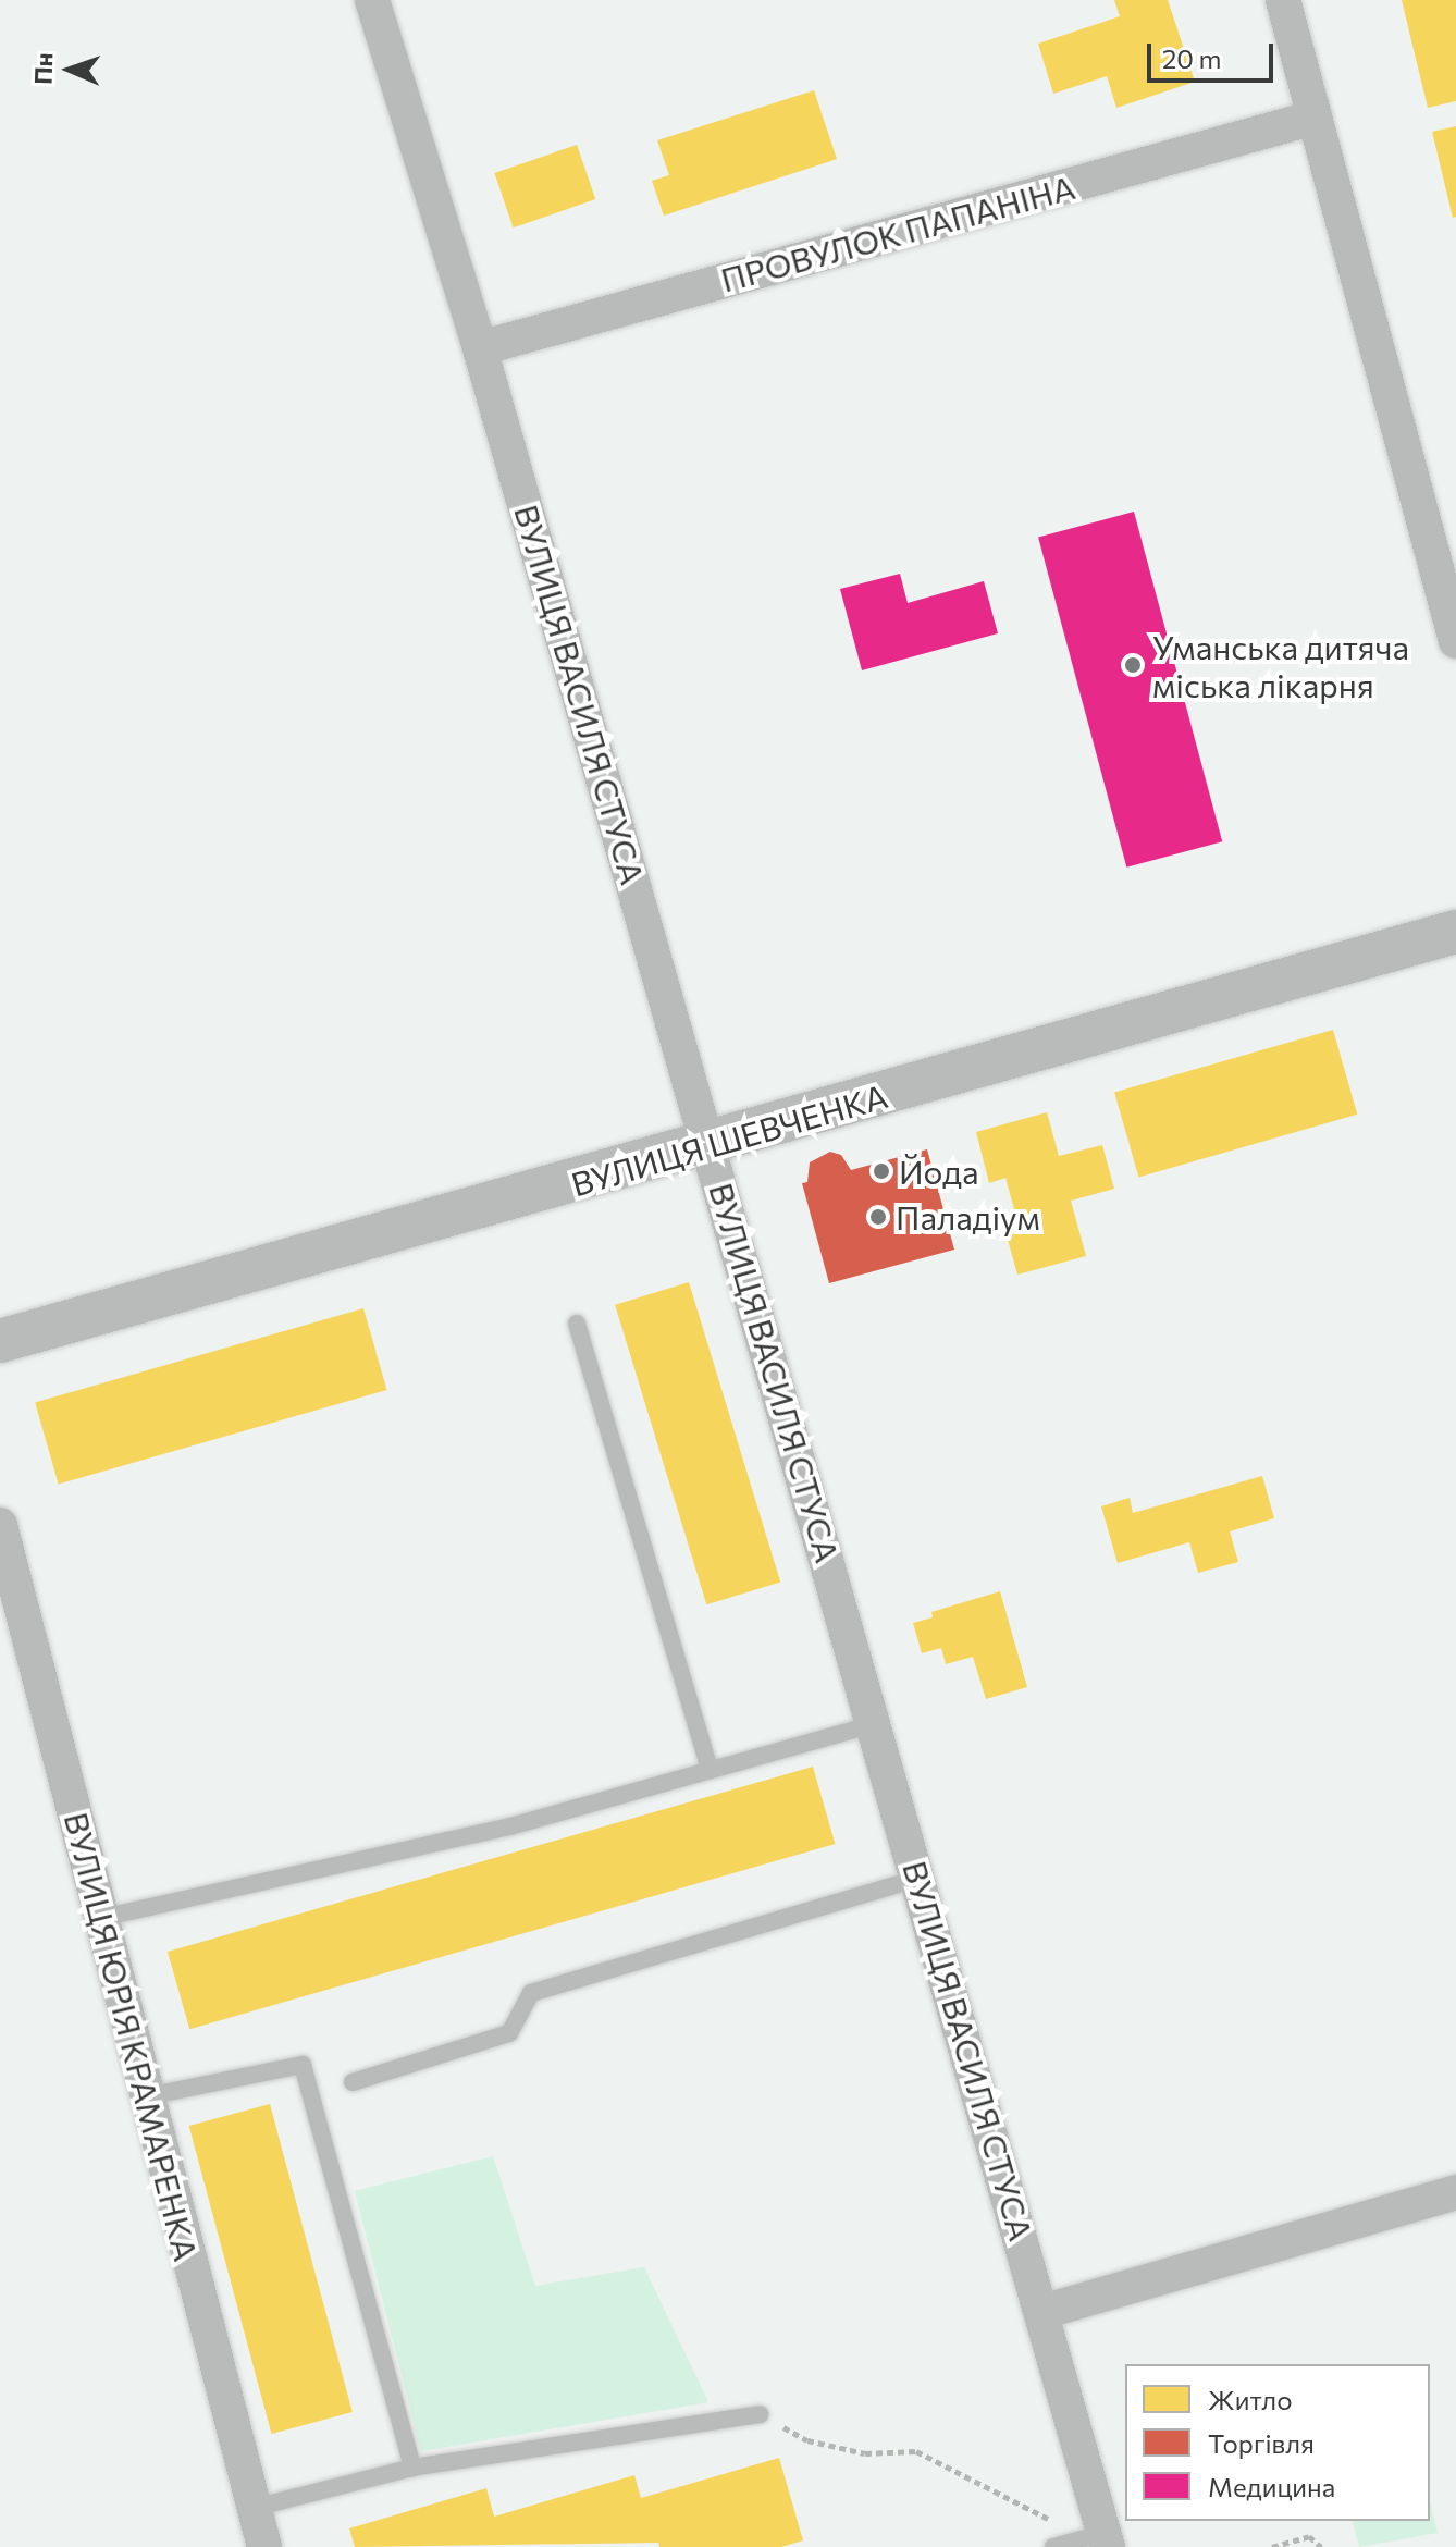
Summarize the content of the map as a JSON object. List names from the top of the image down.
{
  "streets": {
    "street": [
      "ПРОВУЛОК ПАПАНІНА",
      "ВУЛИЦЯ ВАСИЛЯ СТУСА",
      "ВУЛИЦЯ ШЕВЧЕНКА",
      "ВУЛИЦЯ ЮРІЯ КРАМАРЕНКА"
    ]
  },
  "crossings": [
    ["ПРОВУЛОК ПАПАНІНА", "ВУЛИЦЯ ВАСИЛЯ СТУСА"],
    ["ВУЛИЦЯ ВАСИЛЯ СТУСА", "ВУЛИЦЯ ШЕВЧЕНКА"]
  ],
  "places": ["Уманська дитяча міська лікарня", "Йода", "Паладіум"],
  "legend": ["Житло", "Торгівля", "Медицина"],
  "scale_bar": "20 m",
  "north": "left"
}
